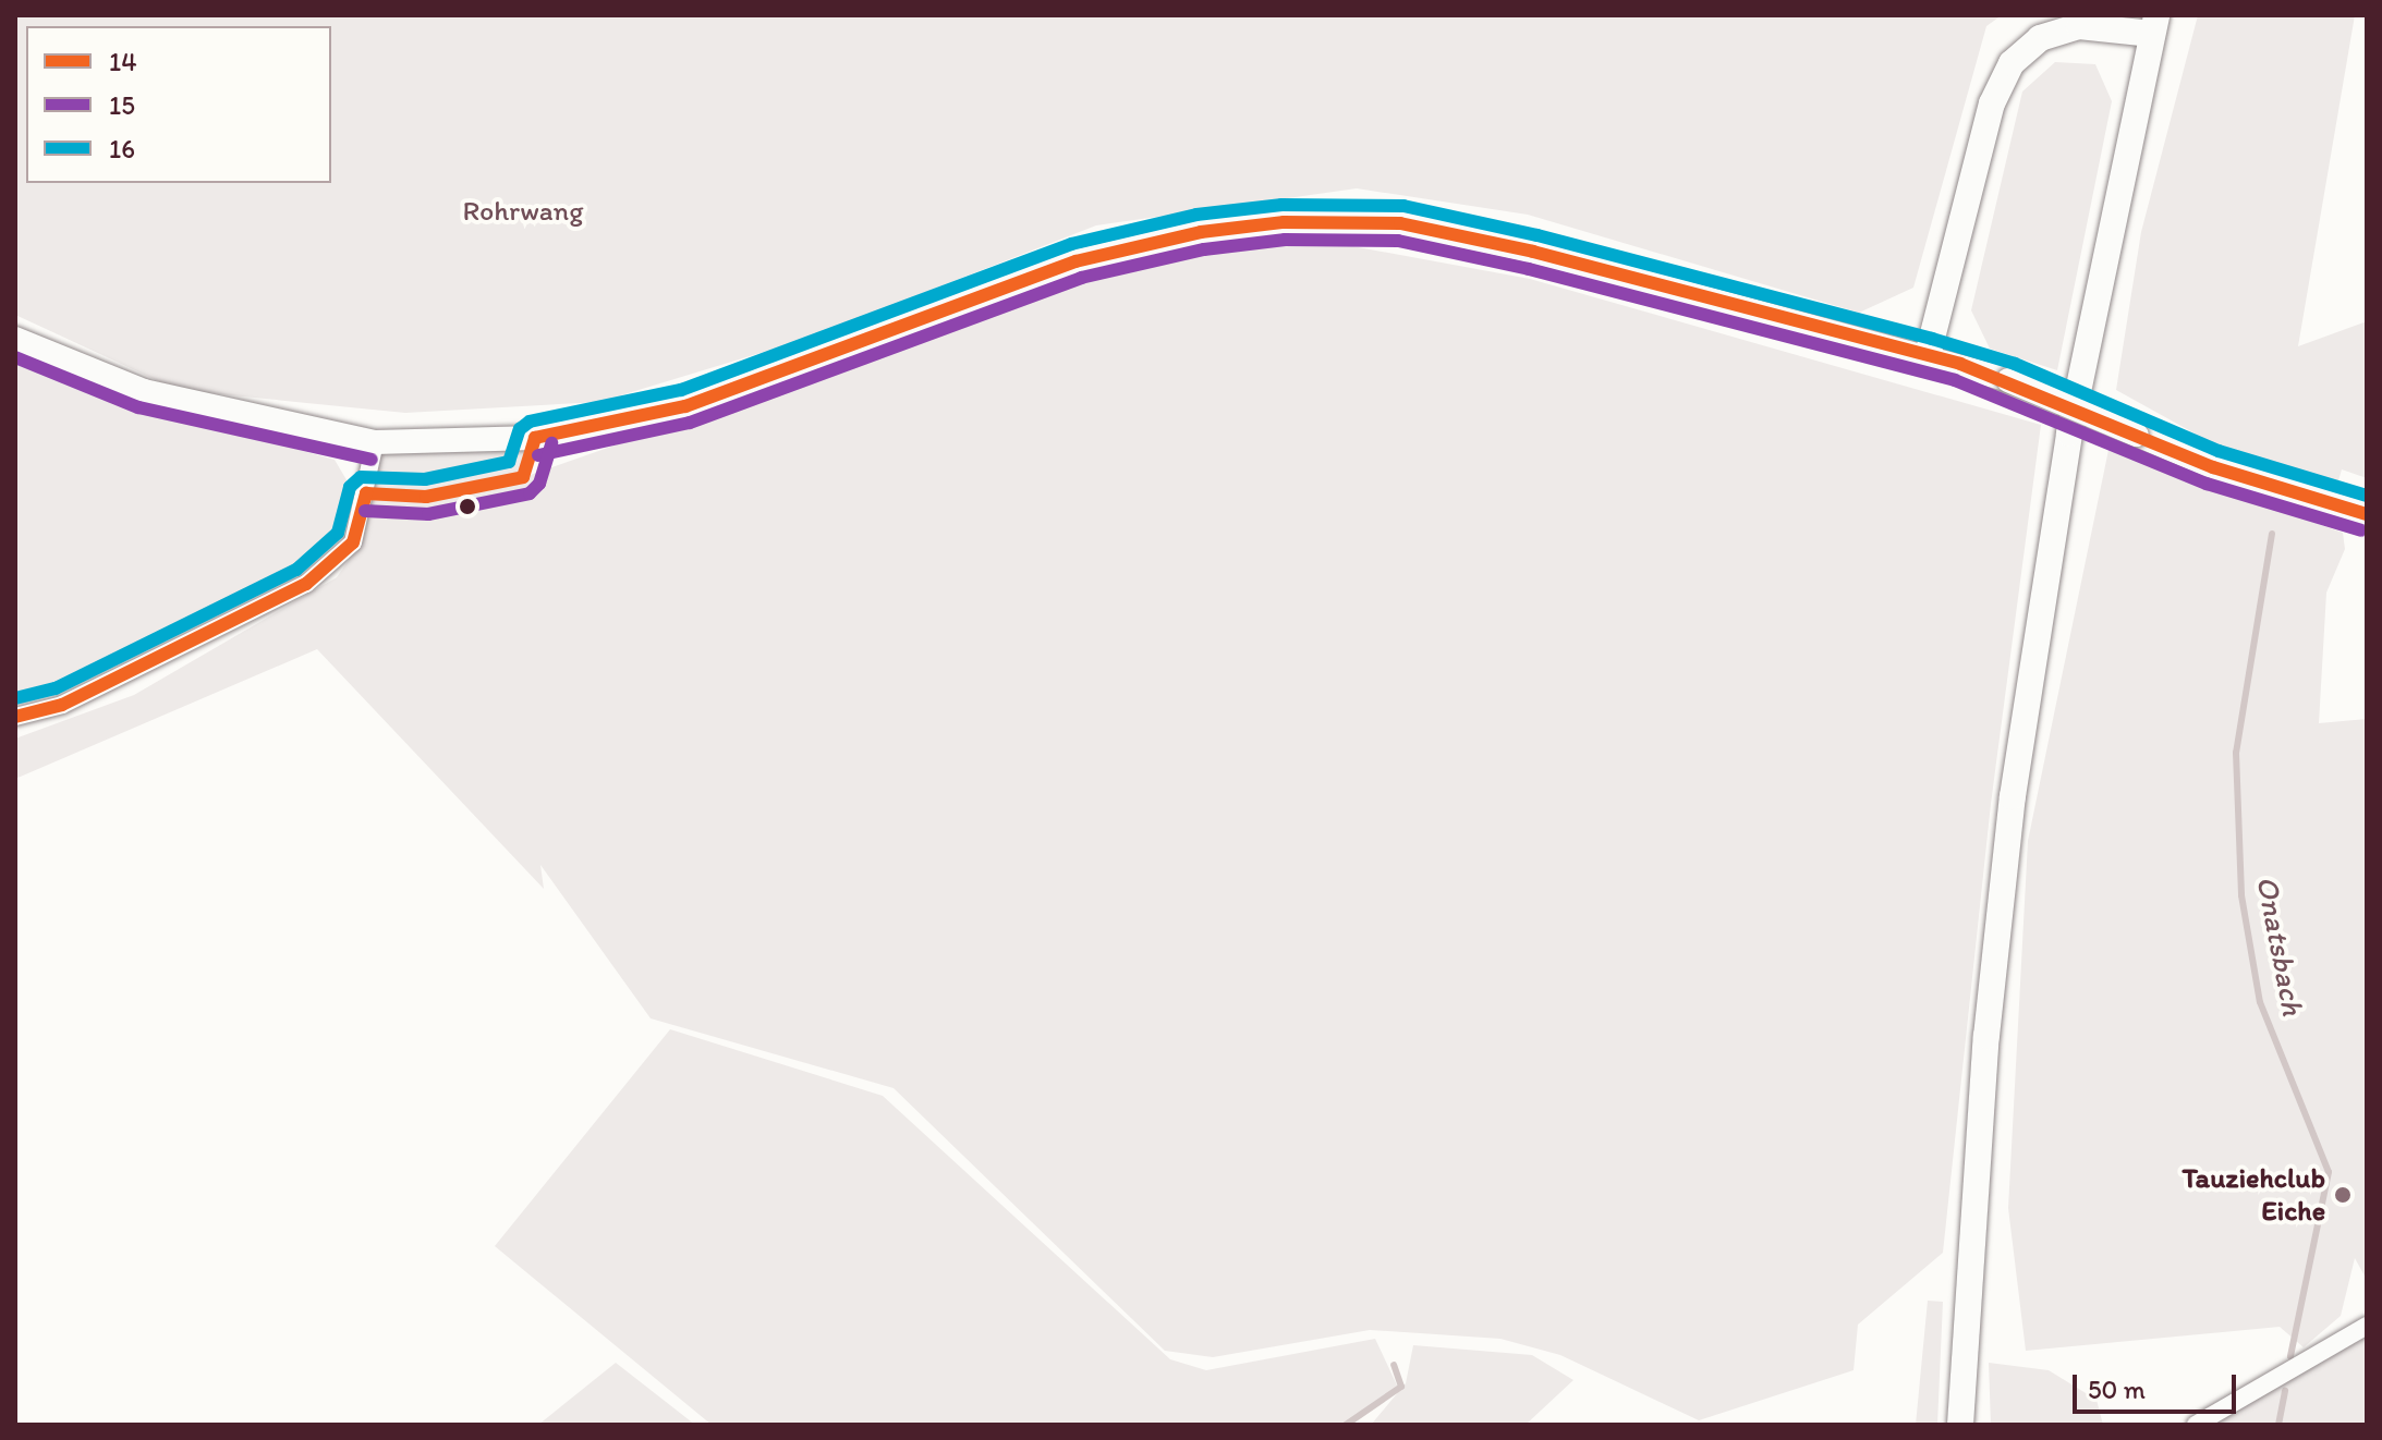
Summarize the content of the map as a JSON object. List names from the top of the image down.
{
  "water": ["Onatsbach"],
  "parks": ["Rohrwang"],
  "places": ["Tauziehclub Eiche"],
  "lines": ["transit line 16", "transit line 14", "transit line 15"],
  "legend": ["14", "15", "16"],
  "scale_bar": "50 m"
}
